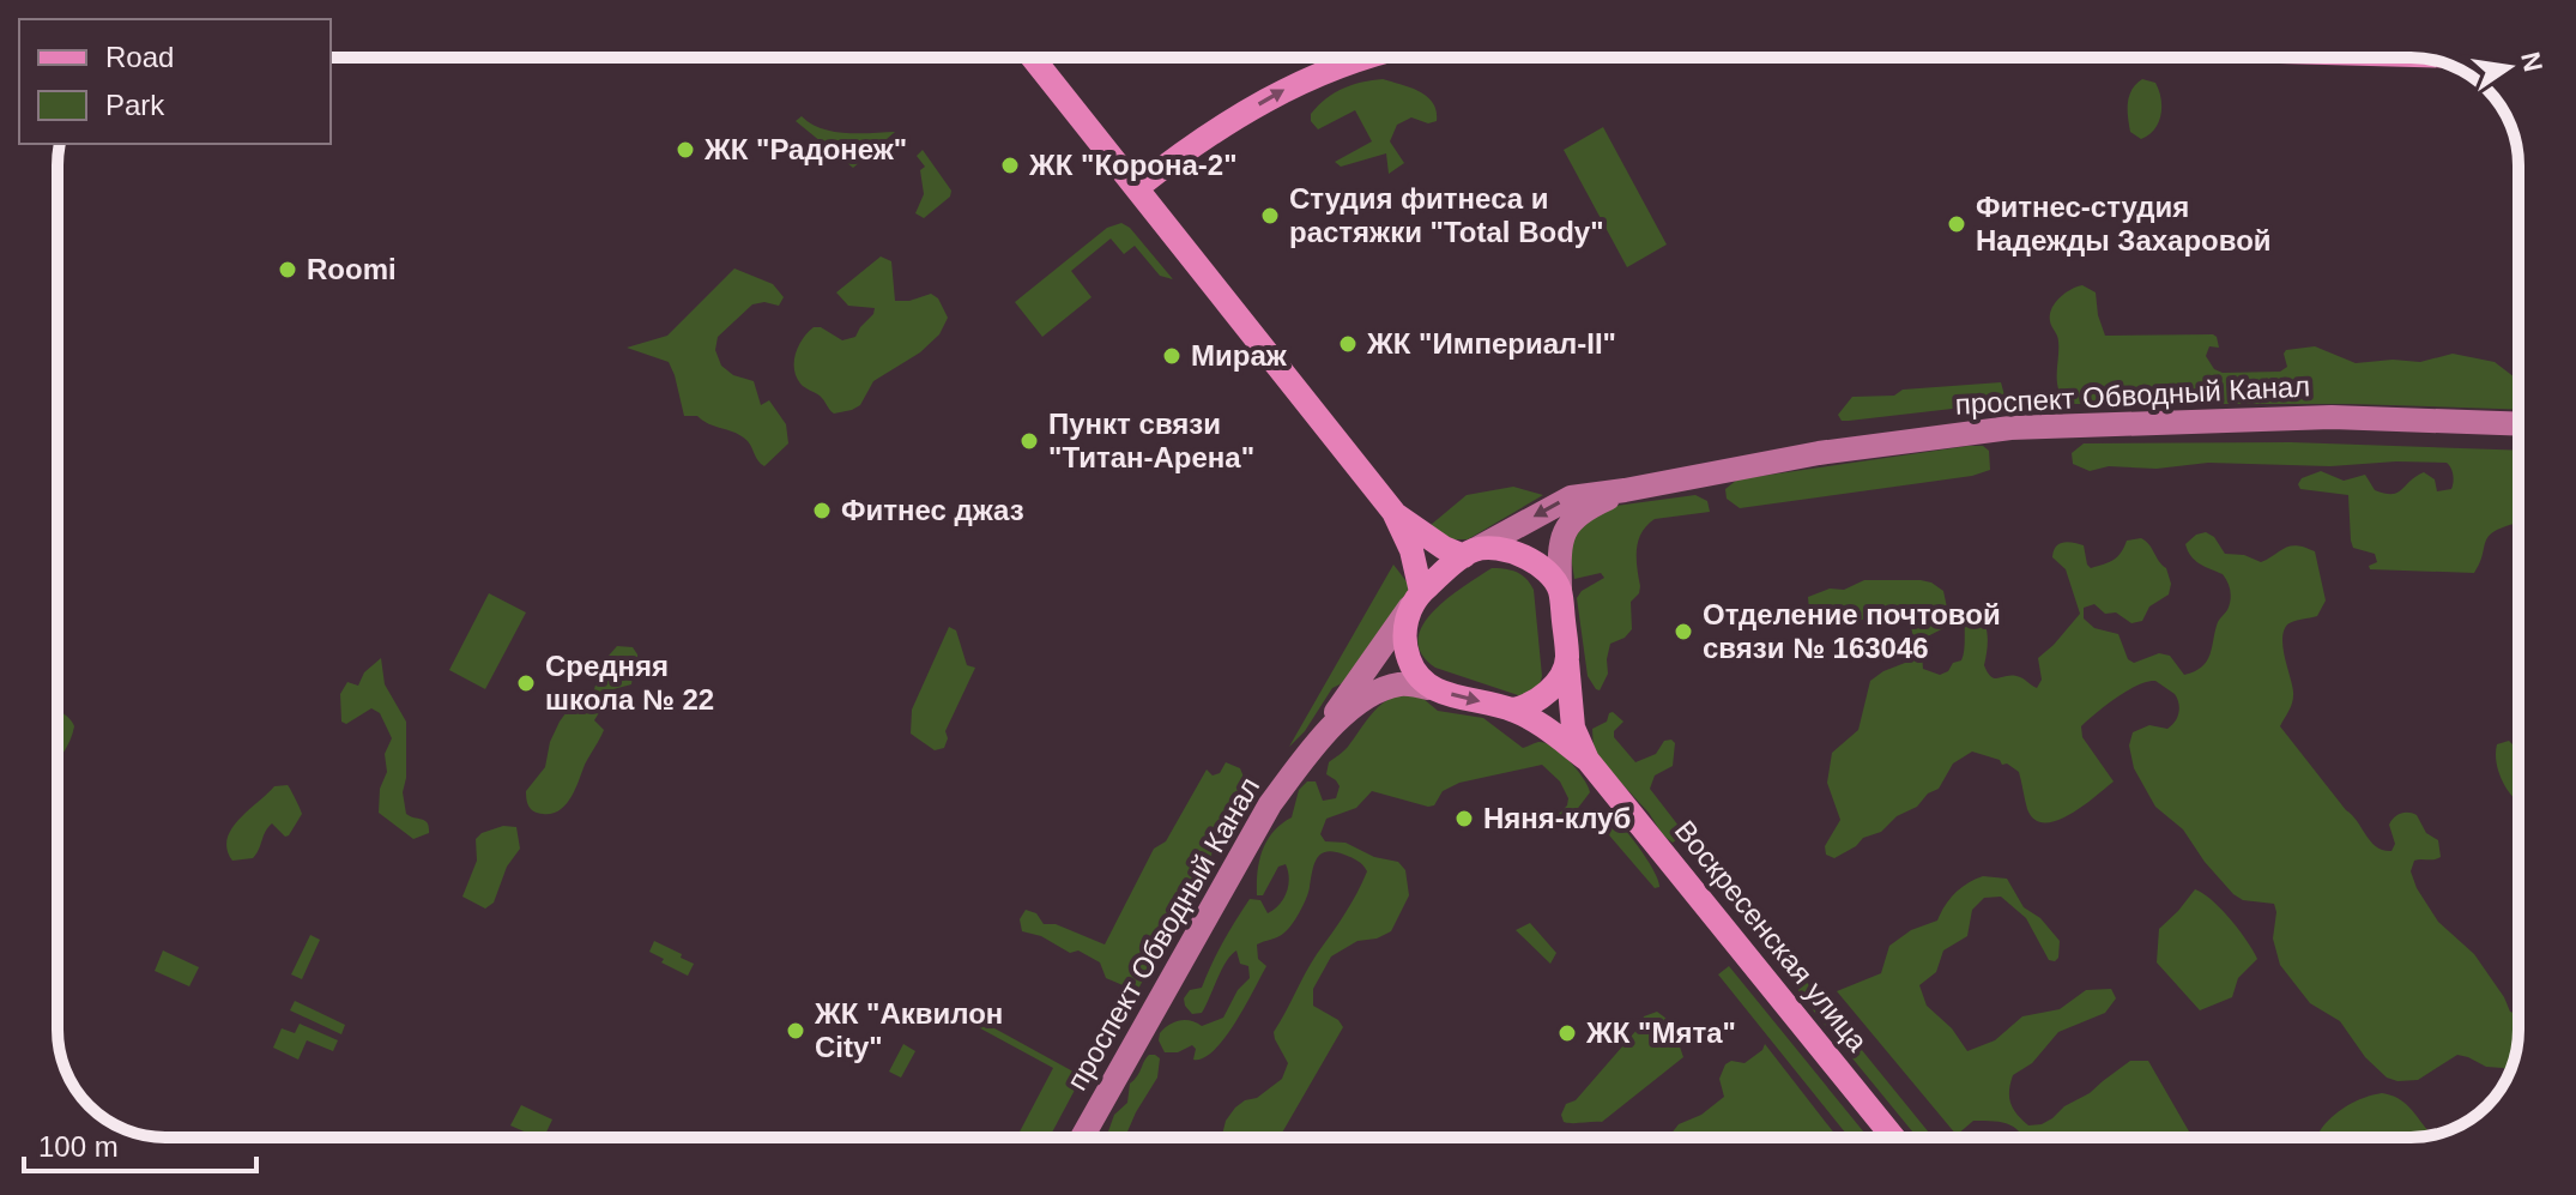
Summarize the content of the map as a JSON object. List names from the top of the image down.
{
  "streets": {
    "main road": ["проспект Обводный Канал", "Воскресенская улица"]
  },
  "crossings": [
    ["проспект Обводный Канал", "Воскресенская улица"]
  ],
  "places": [
    "ЖК \"Радонеж\"",
    "ЖК \"Корона-2\"",
    "Студия фитнеса и растяжки \"Total Body\"",
    "Фитнес-студия Надежды Захаровой",
    "Roomi",
    "ЖК \"Империал-II\"",
    "Мираж",
    "Пункт связи \"Титан-Арена\"",
    "Фитнес джаз",
    "Отделение почтовой связи № 163046",
    "Средняя школа № 22",
    "Няня-клуб",
    "ЖК \"Аквилон City\"",
    "ЖК \"Мята\""
  ],
  "legend": ["Road", "Park"],
  "scale_bar": "100 m",
  "north": "right"
}
